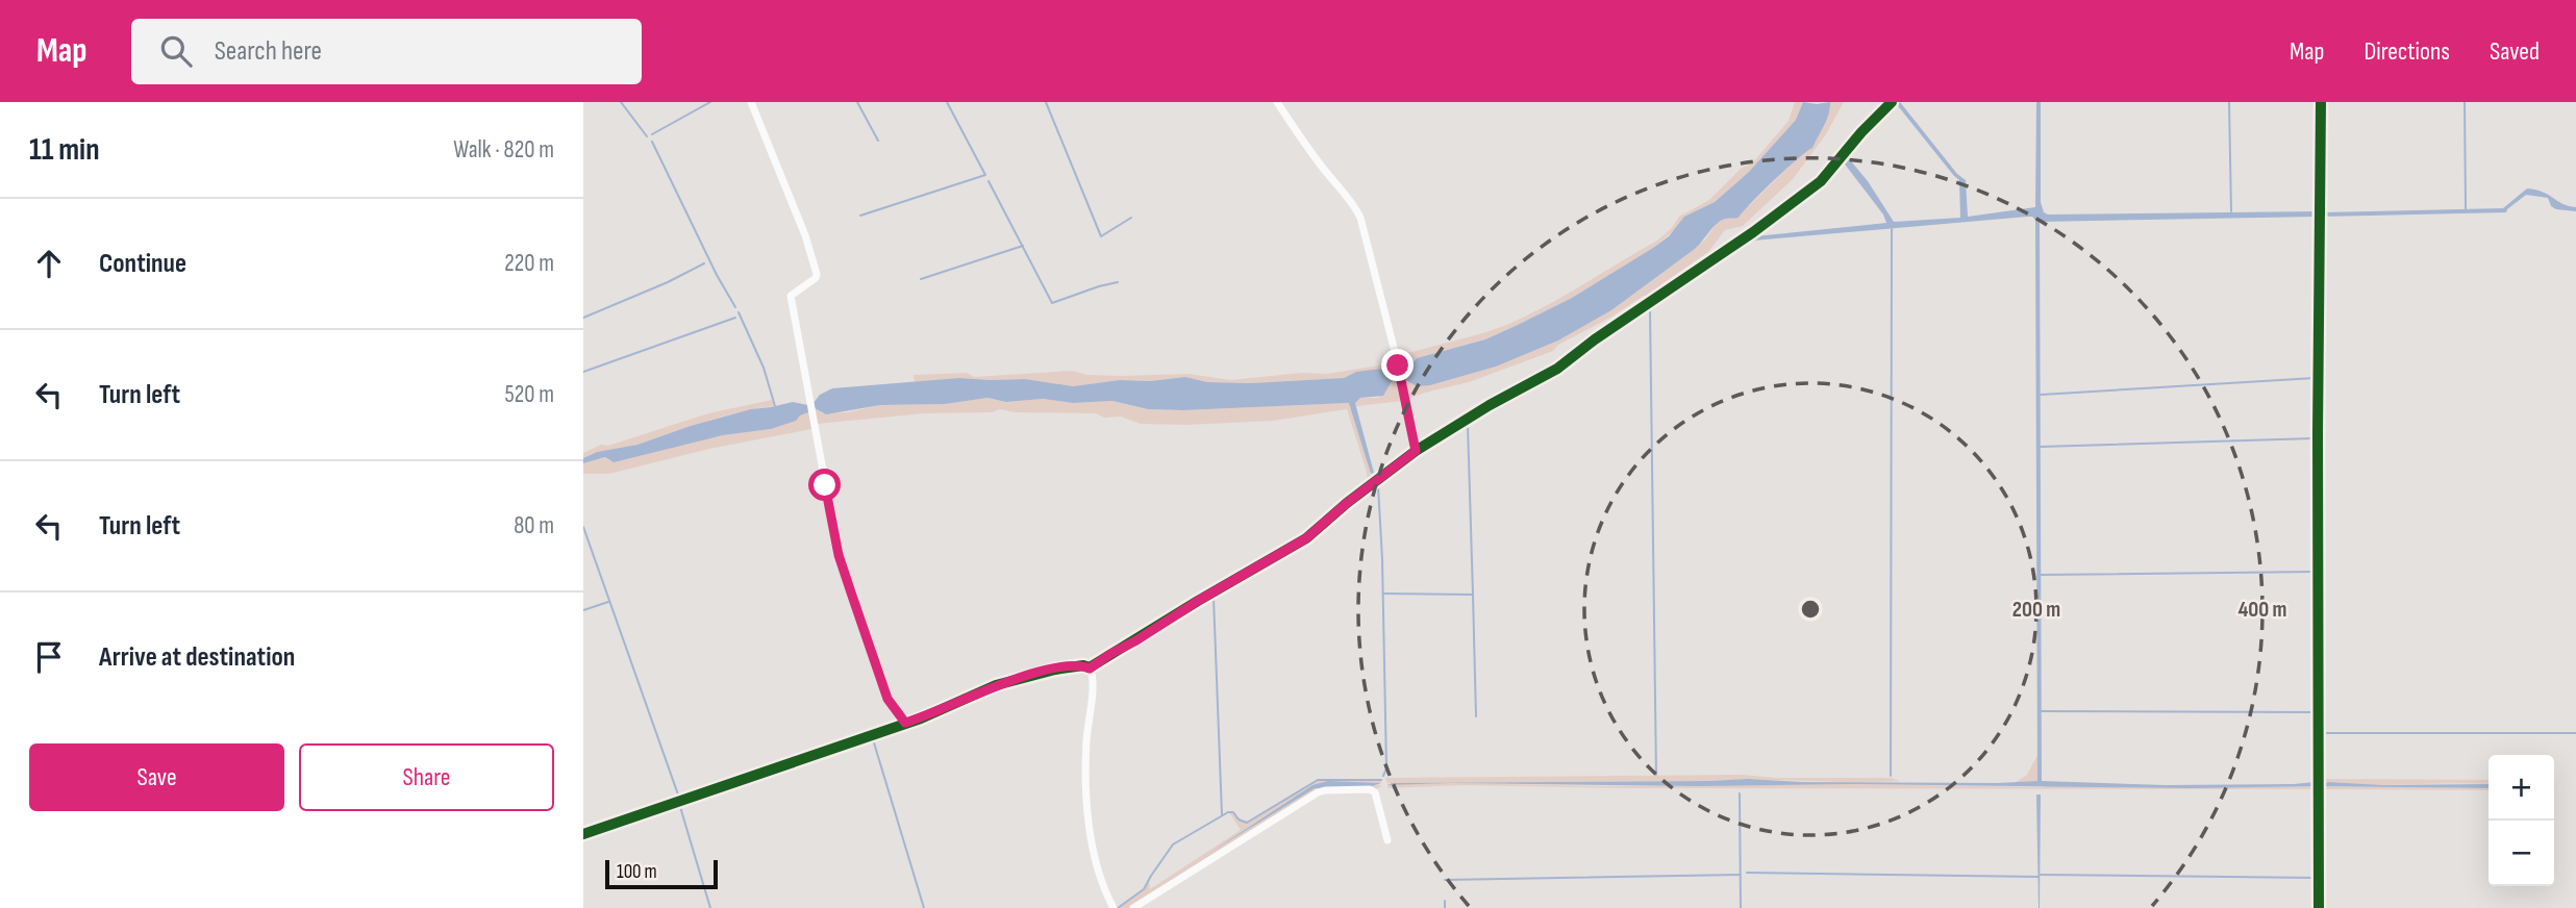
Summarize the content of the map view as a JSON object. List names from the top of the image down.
{
  "scale_bar": "100 m",
  "page": {
    "header": "Map",
    "search": "Search here",
    "nav": ["Map", "Directions", "Saved"],
    "heading": ["11 min", "Walk · 820 m"],
    "list": [
      ["Continue", "220 m"],
      ["Turn left", "520 m"],
      ["Turn left", "80 m"],
      "Arrive at destination"
    ],
    "buttons": ["Save", "Share"],
    "map_buttons": ["+", "−"],
    "scale": "100 m"
  },
  "rings": ["200 m", "400 m"]
}
